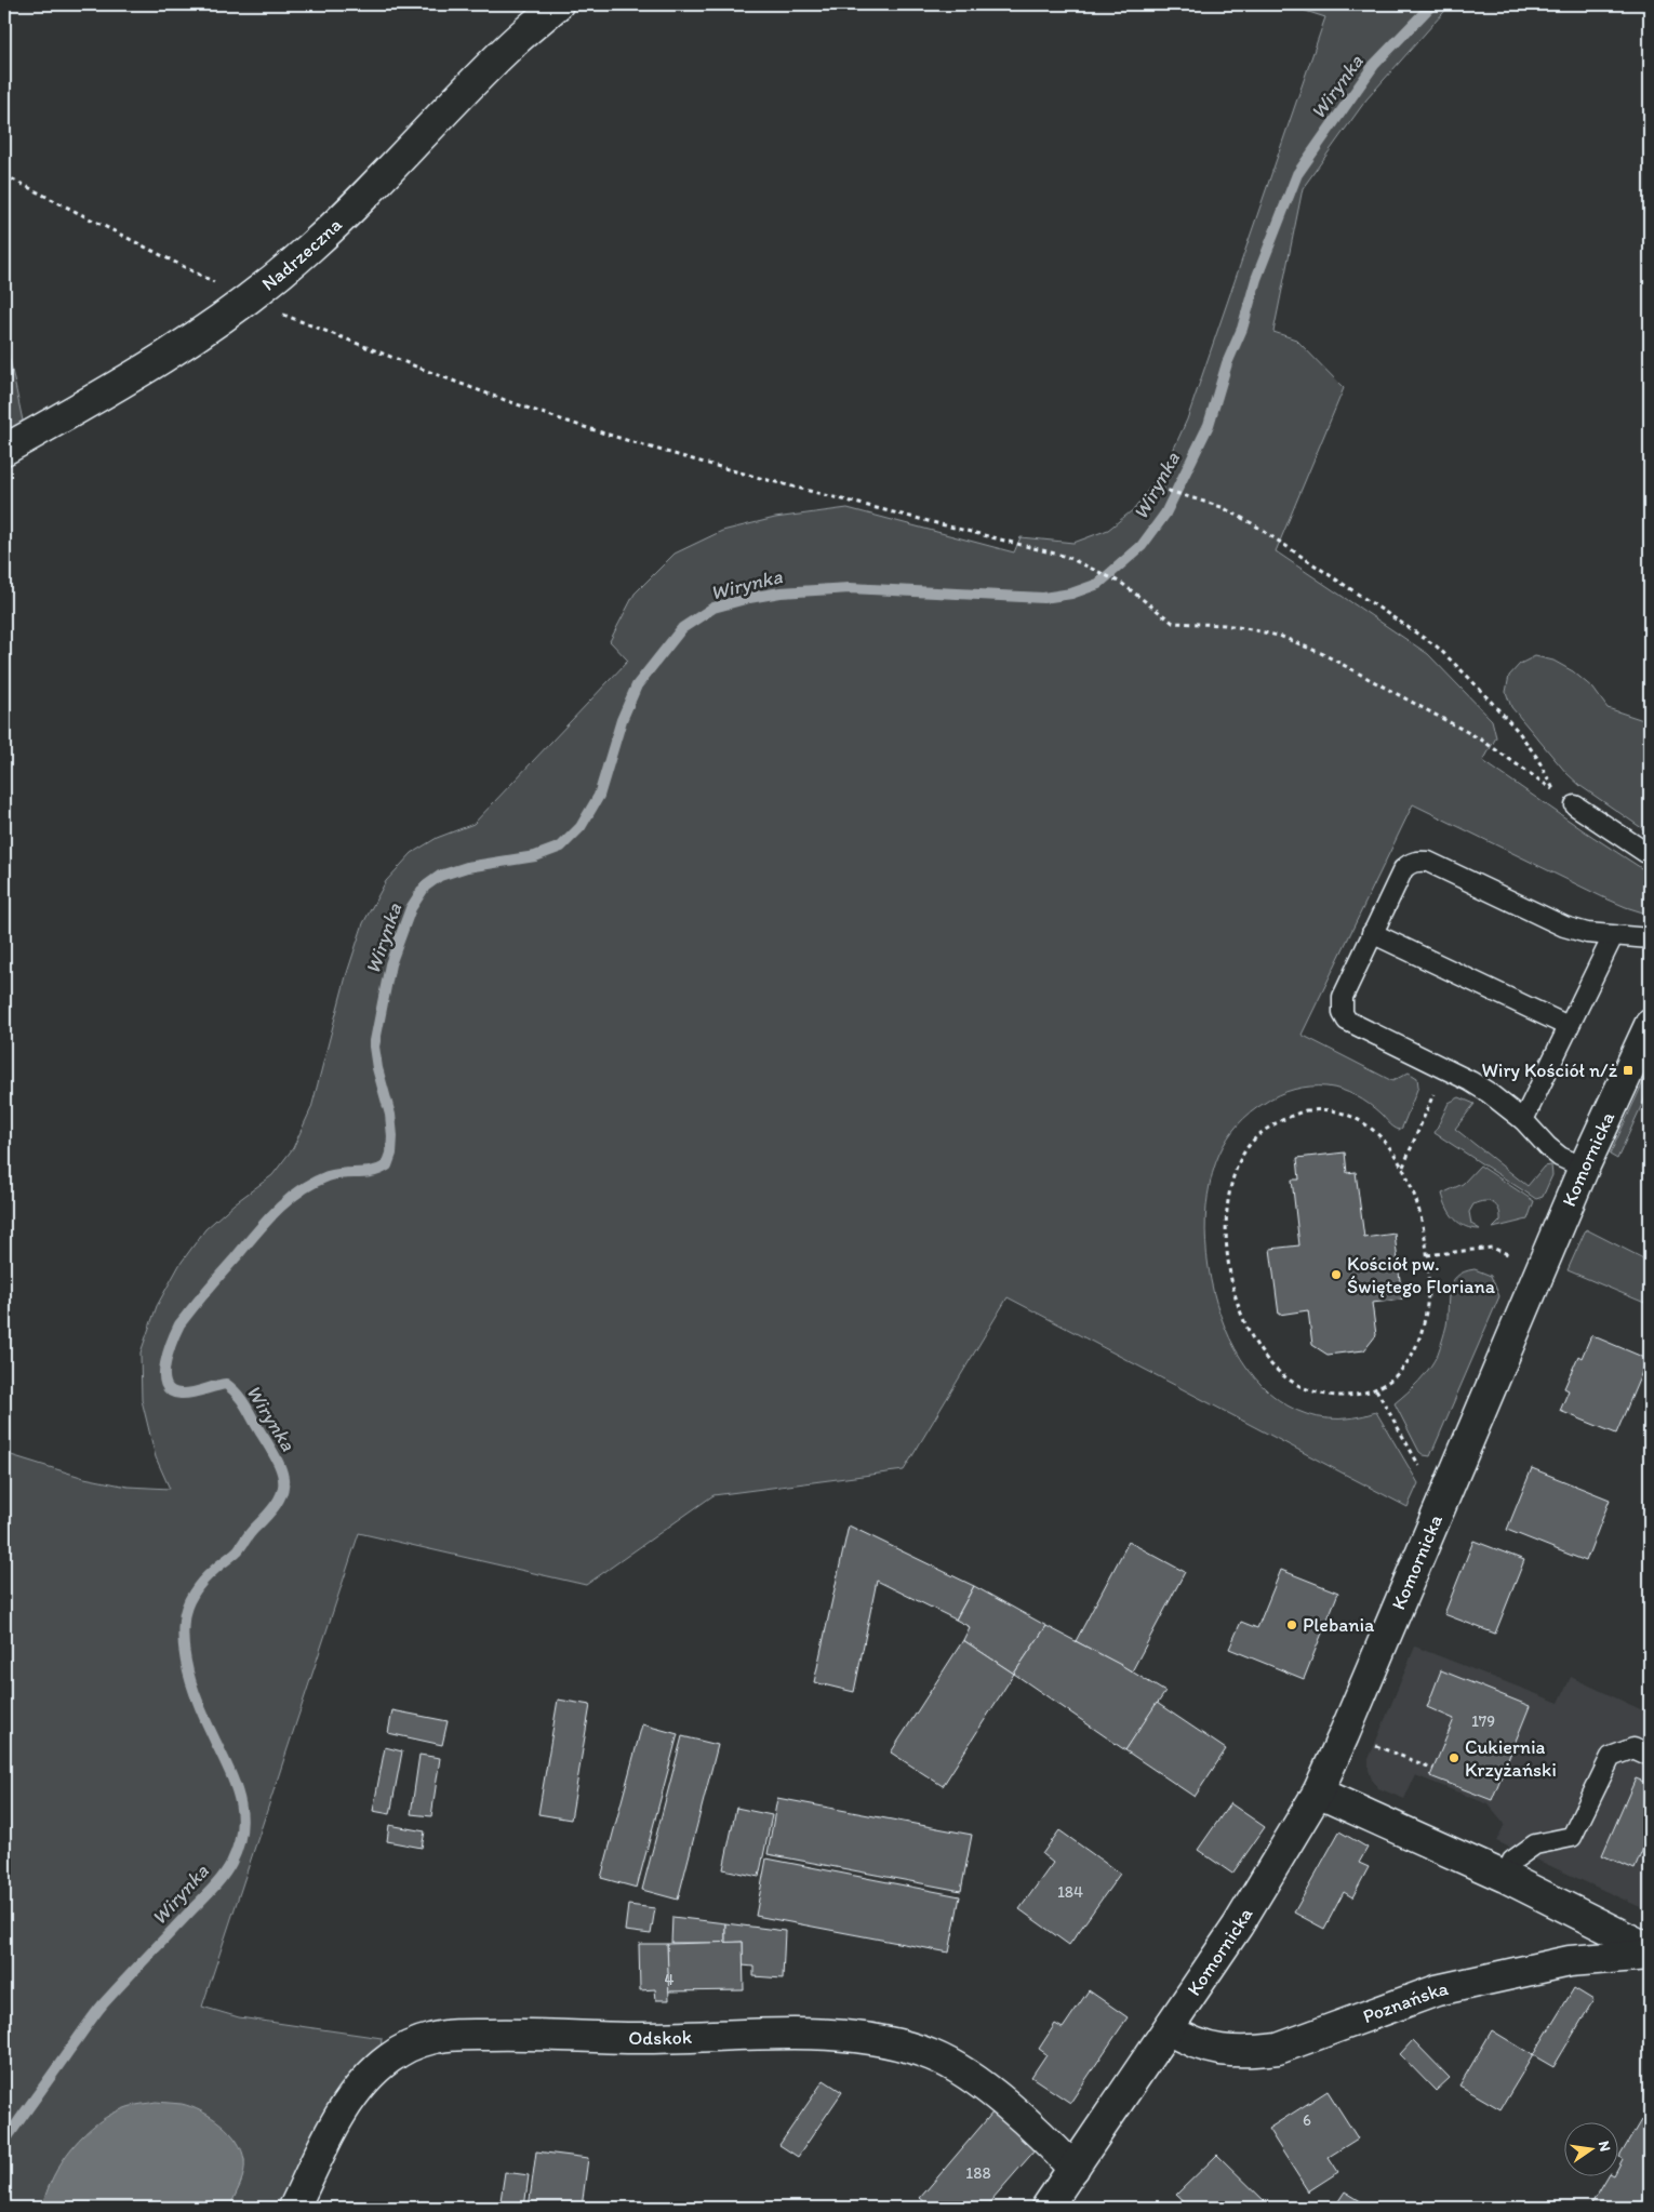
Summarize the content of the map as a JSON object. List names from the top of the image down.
{
  "streets": {
    "street": [
      "Nadrzeczna",
      "Komornicka",
      "Poznańska",
      "Odskok"
    ]
  },
  "crossings": [
    ["Komornicka", "Poznańska"],
    ["Komornicka", "Odskok"]
  ],
  "water": ["Wirynka"],
  "places": {
    "transit": ["Wiry Kościół n/ż"],
    "other": ["Kościół pw. Świętego Floriana", "Plebania", "Cukiernia Krzyżański"]
  },
  "house_numbers": [
    "179",
    "184",
    "4",
    "6",
    "188"
  ],
  "north": "right"
}
